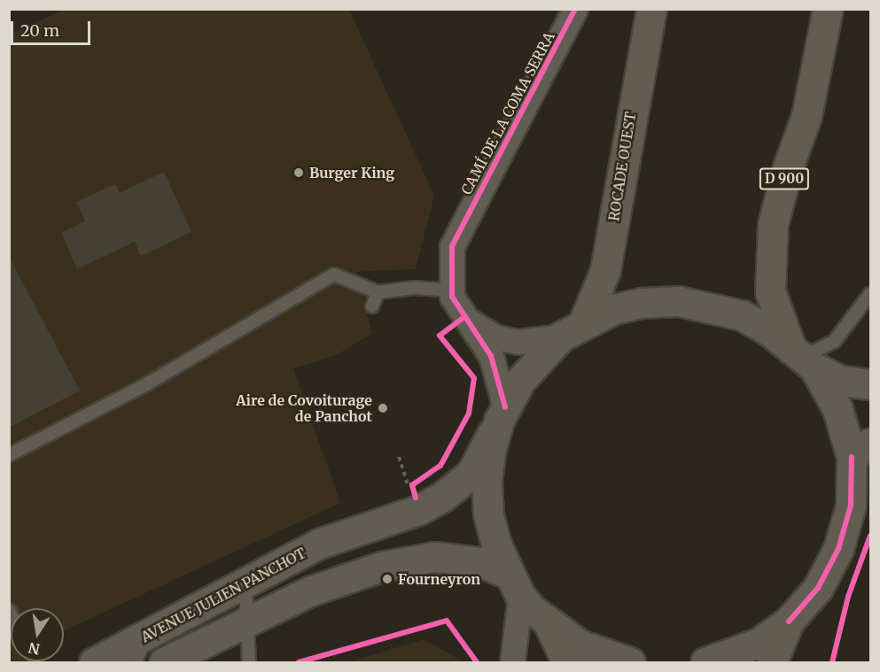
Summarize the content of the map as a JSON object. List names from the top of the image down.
{
  "streets": {
    "highway": ["ROCADE OUEST", "D 900"],
    "main road": ["AVENUE JULIEN PANCHOT"],
    "street": ["CAMÍ DE LA COMA SERRA"]
  },
  "crossings": [
    ["CAMÍ DE LA COMA SERRA", "AVENUE JULIEN PANCHOT"]
  ],
  "places": ["Burger King", "Aire de Covoiturage de Panchot", "Fourneyron"],
  "scale_bar": "20 m",
  "north": "bottom"
}
